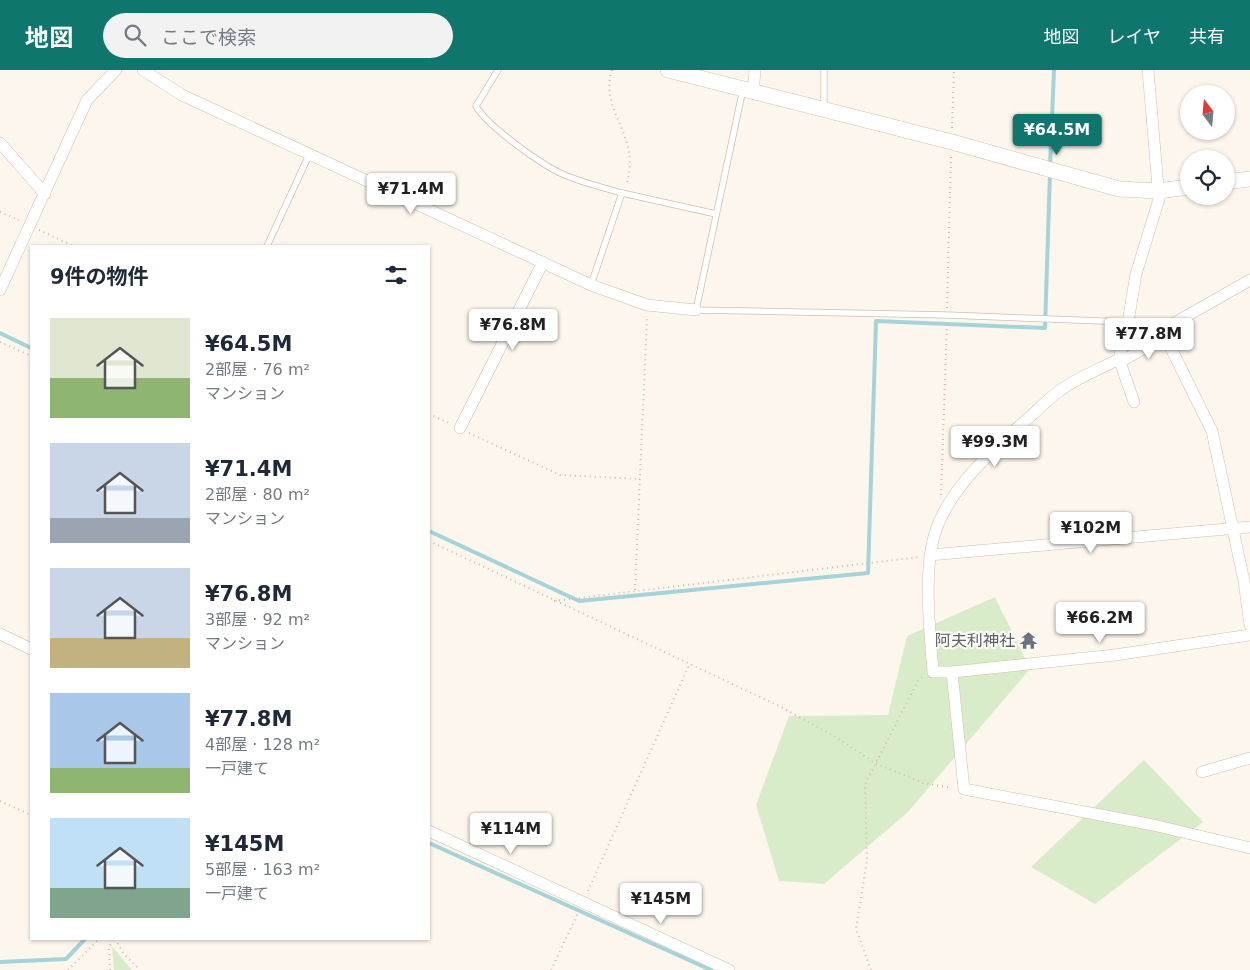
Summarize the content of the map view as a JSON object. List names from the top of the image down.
{
  "places": {
    "temple": ["阿夫利神社"]
  },
  "north": "top",
  "page": {
    "header": "地図",
    "search": "ここで検索",
    "nav": ["地図", "レイヤ", "共有"],
    "price": [
      "¥64.5M",
      "¥71.4M",
      "¥76.8M",
      "¥77.8M",
      "¥99.3M",
      "¥102M",
      "¥66.2M",
      "¥114M",
      "¥145M"
    ],
    "heading": "9件の物件",
    "list": [
      {
        "name": "¥64.5M",
        "note": "2部屋 · 76 m² · マンション"
      },
      {
        "name": "¥71.4M",
        "note": "2部屋 · 80 m² · マンション"
      },
      {
        "name": "¥76.8M",
        "note": "3部屋 · 92 m² · マンション"
      },
      {
        "name": "¥77.8M",
        "note": "4部屋 · 128 m² · 一戸建て"
      },
      {
        "name": "¥145M",
        "note": "5部屋 · 163 m² · 一戸建て"
      }
    ]
  }
}
